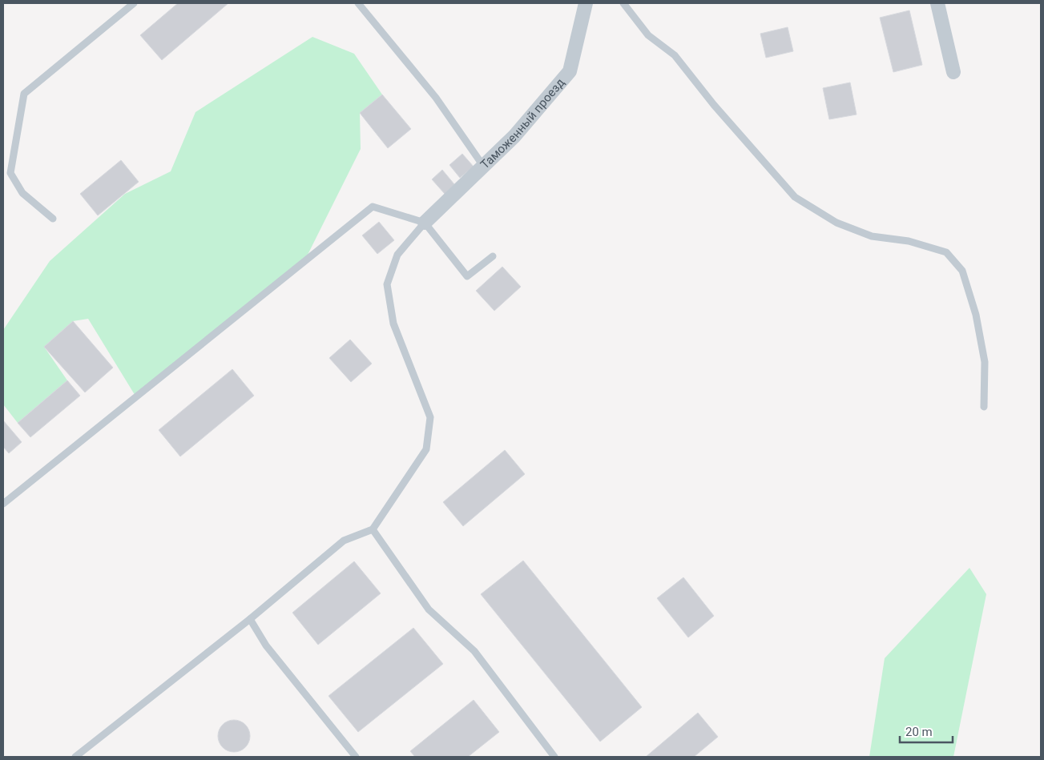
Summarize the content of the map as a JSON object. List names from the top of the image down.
{
  "streets": {
    "street": ["Таможенный проезд"]
  },
  "scale_bar": "20 m"
}
